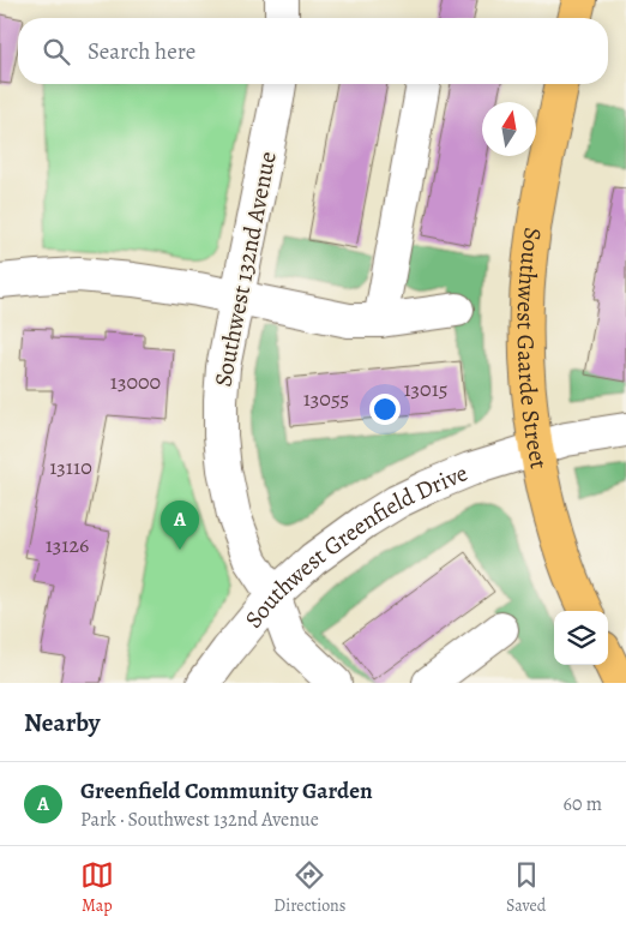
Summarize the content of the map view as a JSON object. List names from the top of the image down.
{
  "streets": {
    "main road": ["Southwest Gaarde Street"],
    "street": ["Southwest 132nd Avenue", "Southwest Greenfield Drive"]
  },
  "crossings": [
    ["Southwest 132nd Avenue", "Southwest Greenfield Drive"],
    ["Southwest Gaarde Street", "Southwest Greenfield Drive"]
  ],
  "house_numbers": [
    "13000",
    "13015",
    "13055",
    "13110",
    "13126"
  ],
  "north": "top",
  "page": {
    "search": "Search here",
    "pins": "A",
    "heading": "Nearby",
    "list": [
      {
        "mark": "A",
        "name": "Greenfield Community Garden",
        "note": "Park · Southwest 132nd Avenue",
        "value": "60 m"
      }
    ],
    "nav": ["Map", "Directions", "Saved"]
  }
}
